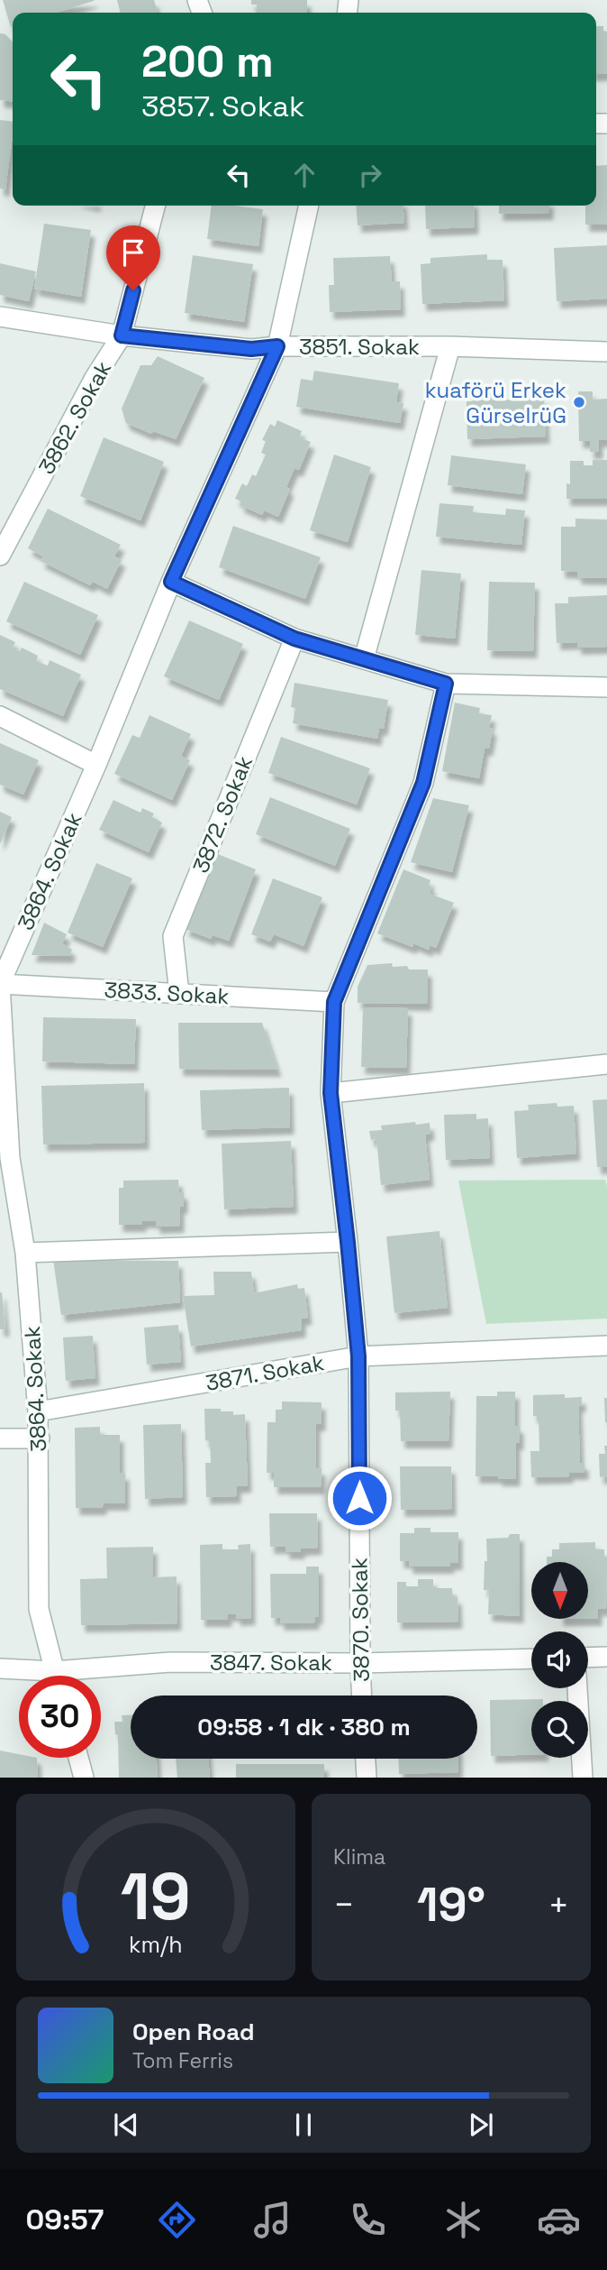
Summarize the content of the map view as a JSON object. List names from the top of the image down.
{
  "streets": {
    "street": [
      "3851. Sokak",
      "3862. Sokak",
      "3872. Sokak",
      "3864. Sokak",
      "3833. Sokak",
      "3871. Sokak",
      "3870. Sokak",
      "3847. Sokak"
    ]
  },
  "crossings": [
    ["3851. Sokak", "3862. Sokak"],
    ["3851. Sokak", "3864. Sokak"],
    ["3872. Sokak", "3833. Sokak"],
    ["3864. Sokak", "3833. Sokak"],
    ["3864. Sokak", "3871. Sokak"],
    ["3864. Sokak", "3847. Sokak"],
    ["3833. Sokak", "3870. Sokak"],
    ["3871. Sokak", "3870. Sokak"],
    ["3870. Sokak", "3847. Sokak"]
  ],
  "places": ["kuaförü Erkek GürselrüG"],
  "north": "bottom",
  "page": {
    "turn": ["200 m", "3857. Sokak"],
    "limit": "30",
    "trip": "09:58 · 1 dk · 380 m",
    "tile": "Klima",
    "heat": ["−", "19°", "+"],
    "song": ["Open Road", "Tom Ferris"],
    "tabs": "09:57",
    "gauge": ["19", "km/h"]
  }
}
